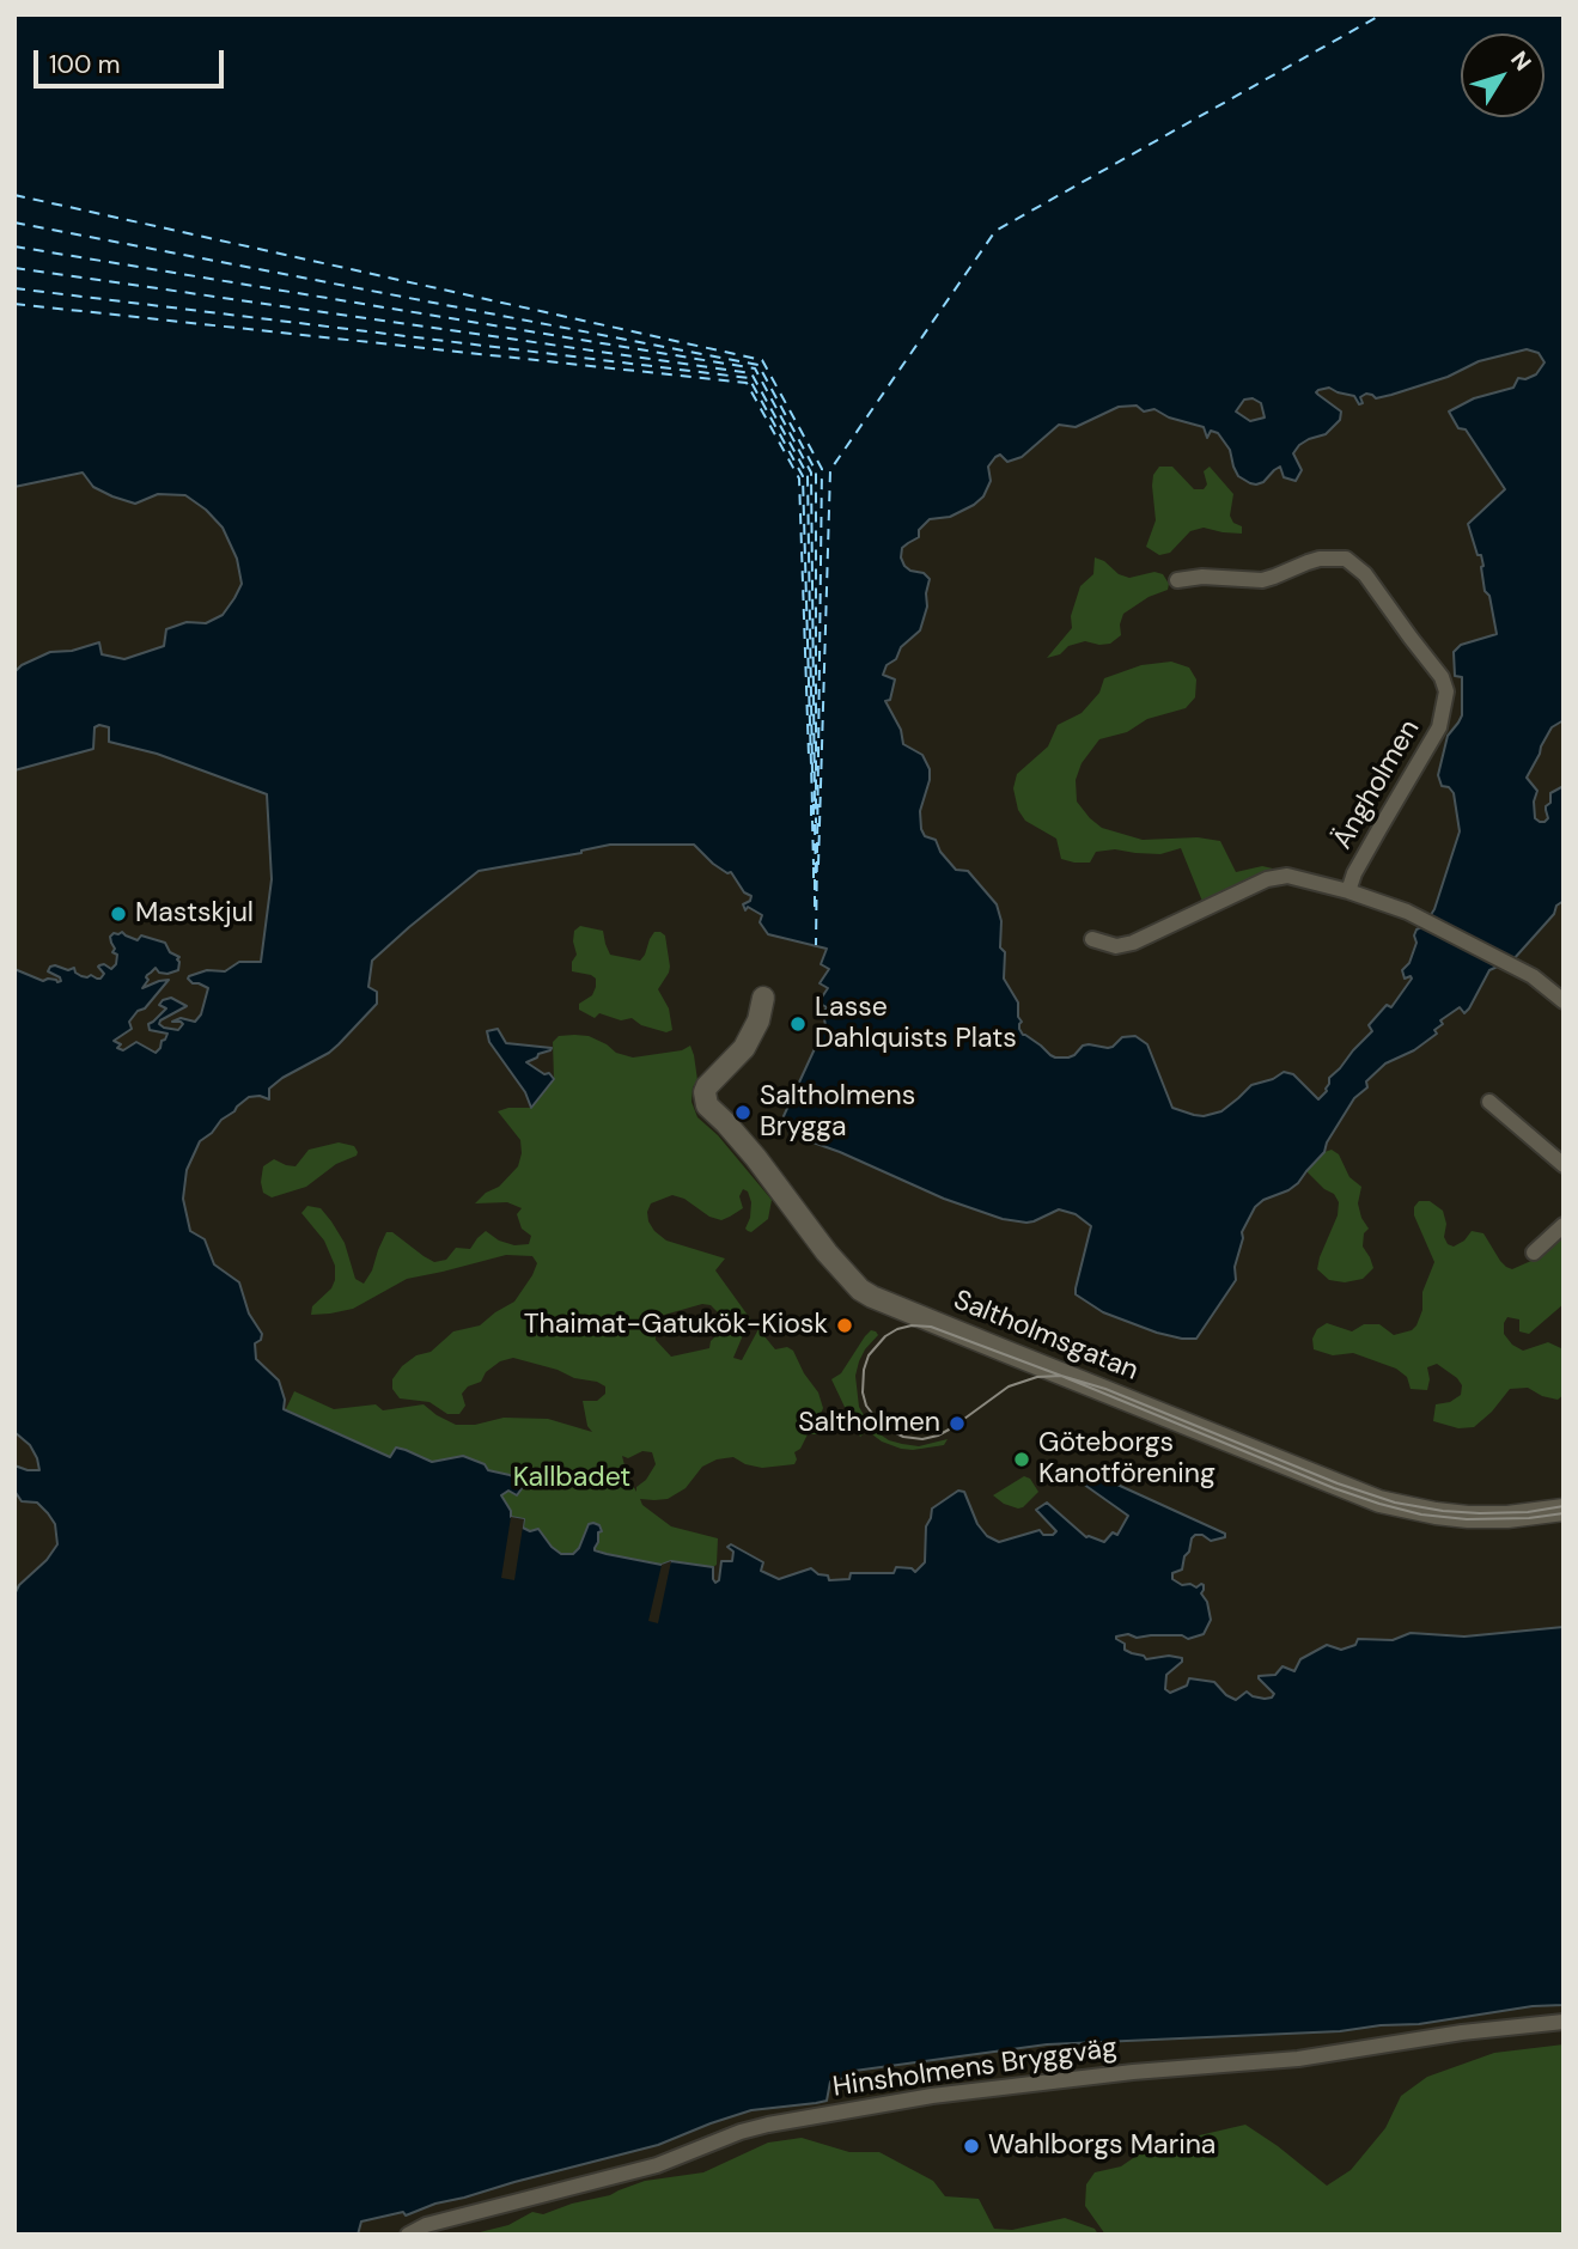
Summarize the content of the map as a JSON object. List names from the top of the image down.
{
  "streets": {
    "street": ["Ängholmen", "Saltholmsgatan", "Hinsholmens Bryggväg"]
  },
  "parks": ["Kallbadet"],
  "places": [
    "Mastskjul",
    "Lasse Dahlquists Plats",
    "Saltholmens Brygga",
    "Thaimat-Gatukök-Kiosk",
    "Saltholmen",
    "Göteborgs Kanotförening",
    "Wahlborgs Marina"
  ],
  "scale_bar": "100 m",
  "north": "top right"
}
